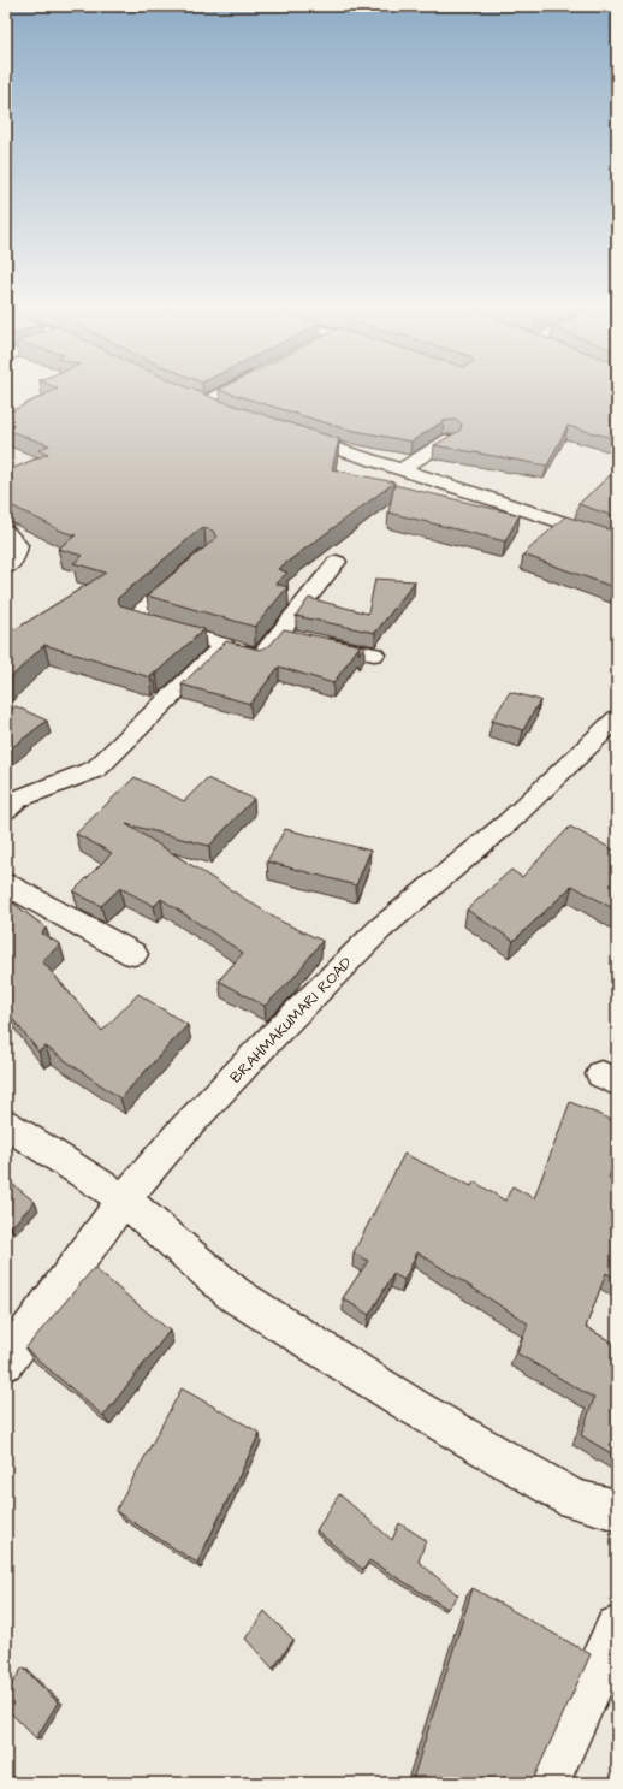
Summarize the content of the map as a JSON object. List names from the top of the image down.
{
  "streets": {
    "street": ["BRAHMAKUMARI ROAD"]
  }
}
